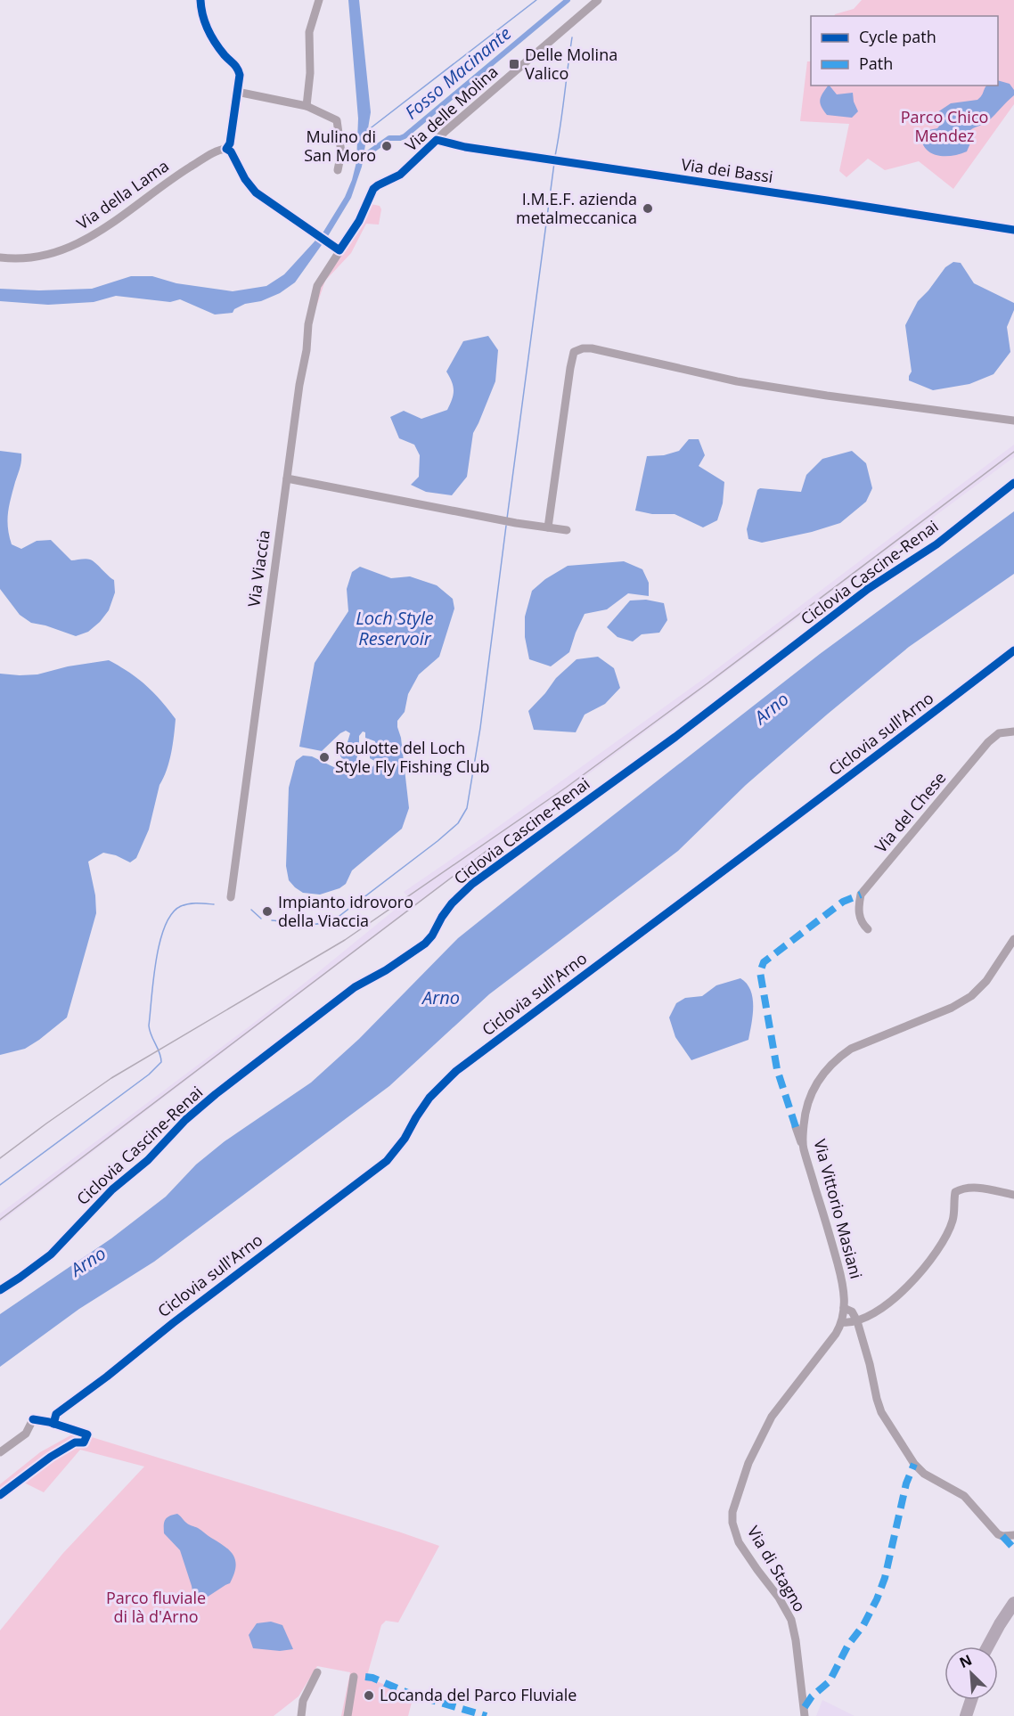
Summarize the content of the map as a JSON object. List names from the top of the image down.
{
  "streets": {
    "street": [
      "Via delle Molina",
      "Via dei Bassi",
      "Via della Lama",
      "Via Viaccia",
      "Via del Chese",
      "Via Vittorio Masiani",
      "Via di Stagno"
    ],
    "cycle path": ["Ciclovia Cascine-Renai", "Ciclovia sull'Arno"]
  },
  "crossings": [
    ["Via delle Molina", "Via dei Bassi"],
    ["Via delle Molina", "Via Viaccia"],
    ["Via Vittorio Masiani", "Via di Stagno"]
  ],
  "water": ["Fosso Macinante", "Loch Style Reservoir", "Arno"],
  "parks": ["Parco Chico Mendez", "Parco fluviale di là d'Arno"],
  "places": {
    "transit": ["Delle Molina Valico"],
    "other": [
      "Mulino di San Moro",
      "I.M.E.F. azienda metalmeccanica",
      "Roulotte del Loch Style Fly Fishing Club",
      "Impianto idrovoro della Viaccia",
      "Locanda del Parco Fluviale"
    ]
  },
  "legend": ["Cycle path", "Path"],
  "north": "top left"
}
